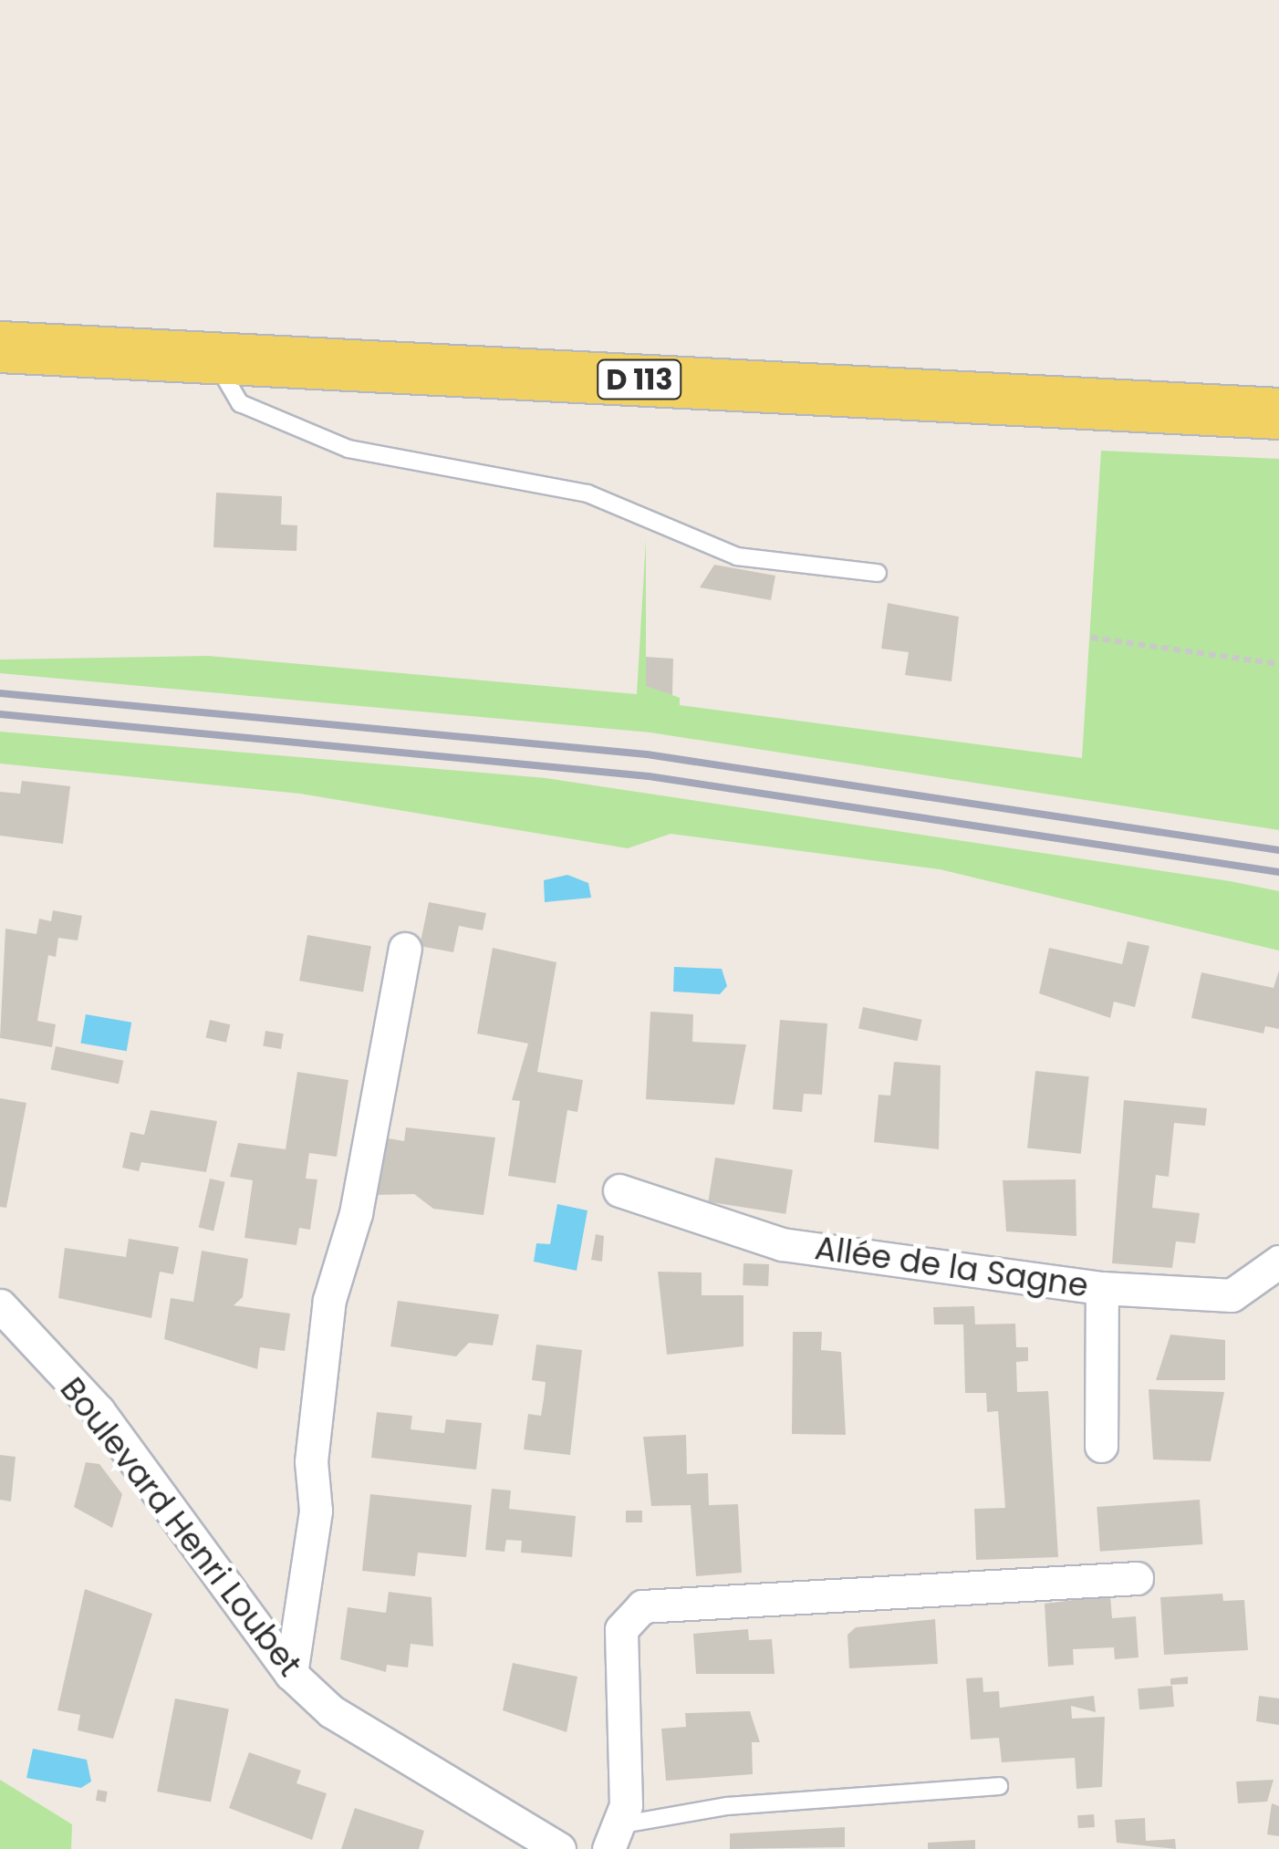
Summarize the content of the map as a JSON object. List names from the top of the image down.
{
  "streets": {
    "main road": ["D 113"],
    "street": ["Allée de la Sagne", "Boulevard Henri Loubet"]
  }
}
